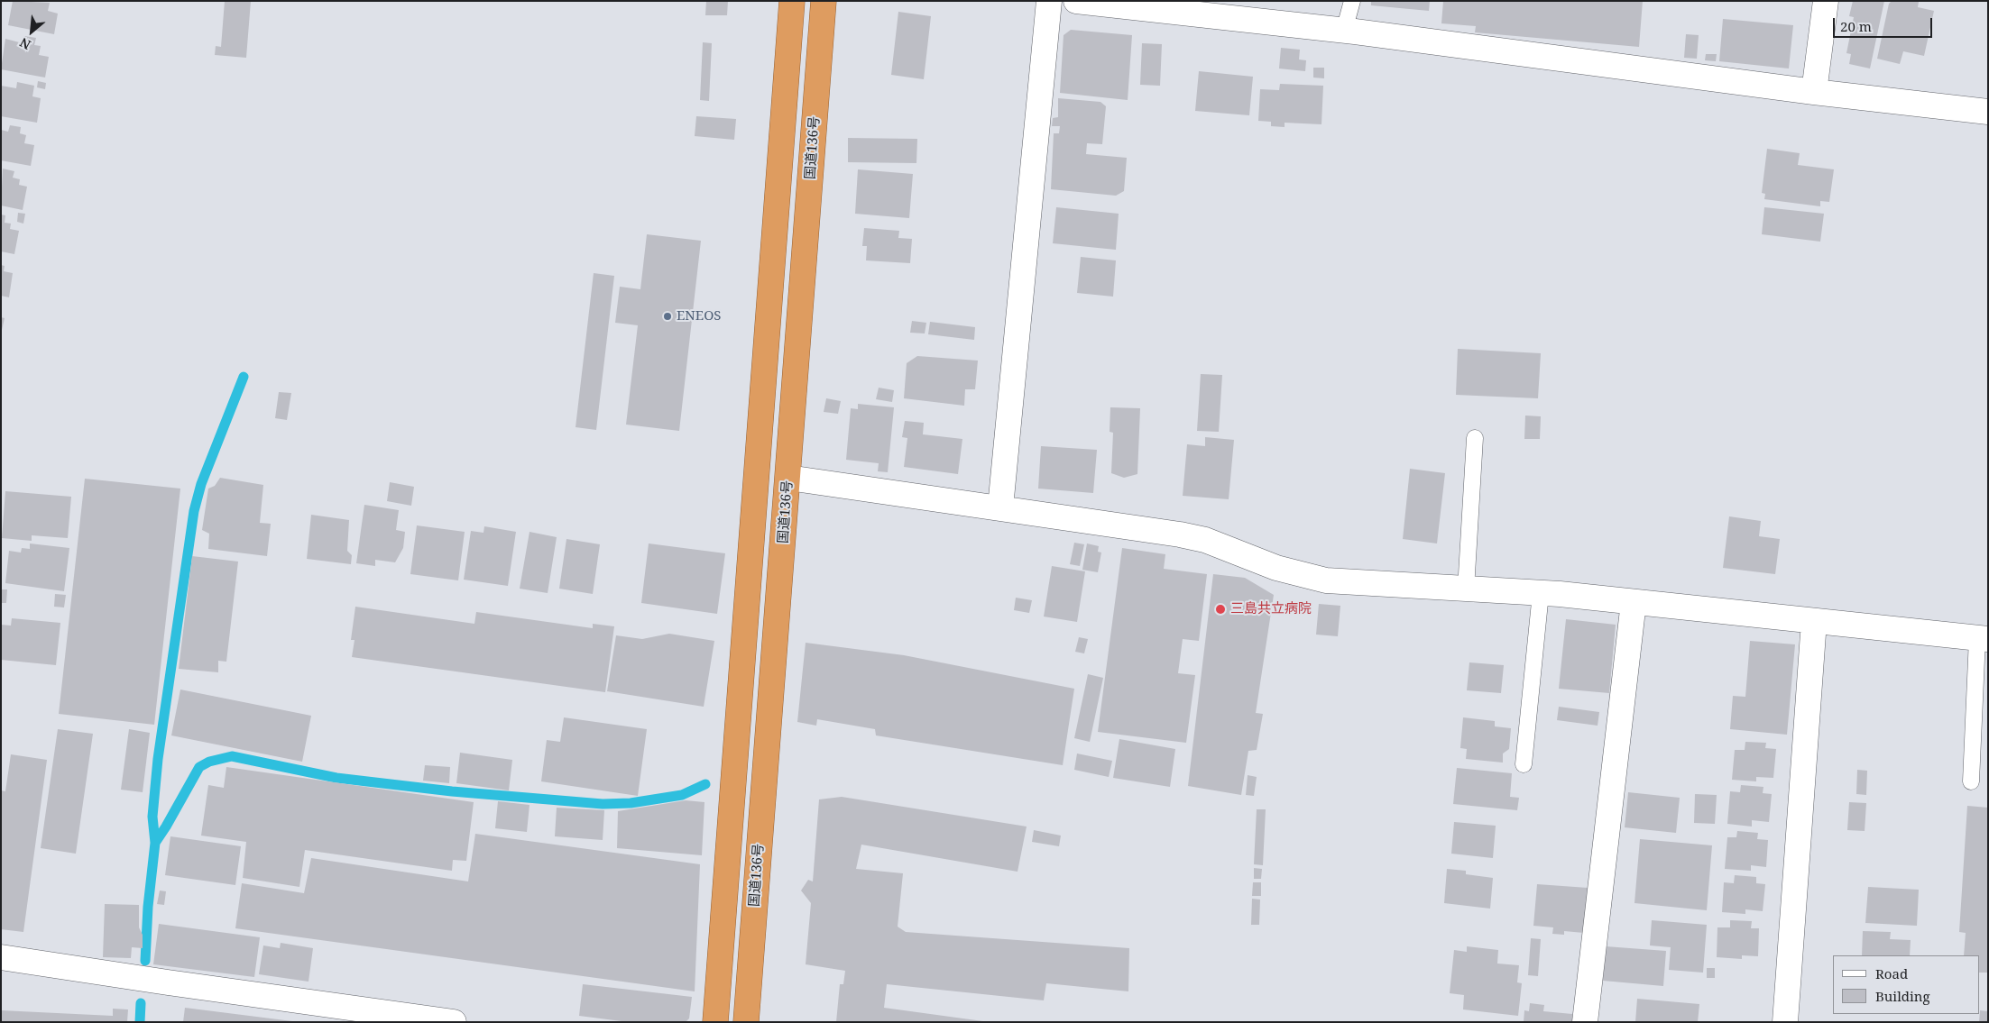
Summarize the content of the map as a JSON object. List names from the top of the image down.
{
  "streets": {
    "highway": ["国道136号"]
  },
  "places": ["ENEOS", "三島共立病院"],
  "legend": ["Road", "Building"],
  "scale_bar": "20 m",
  "north": "bottom left"
}
